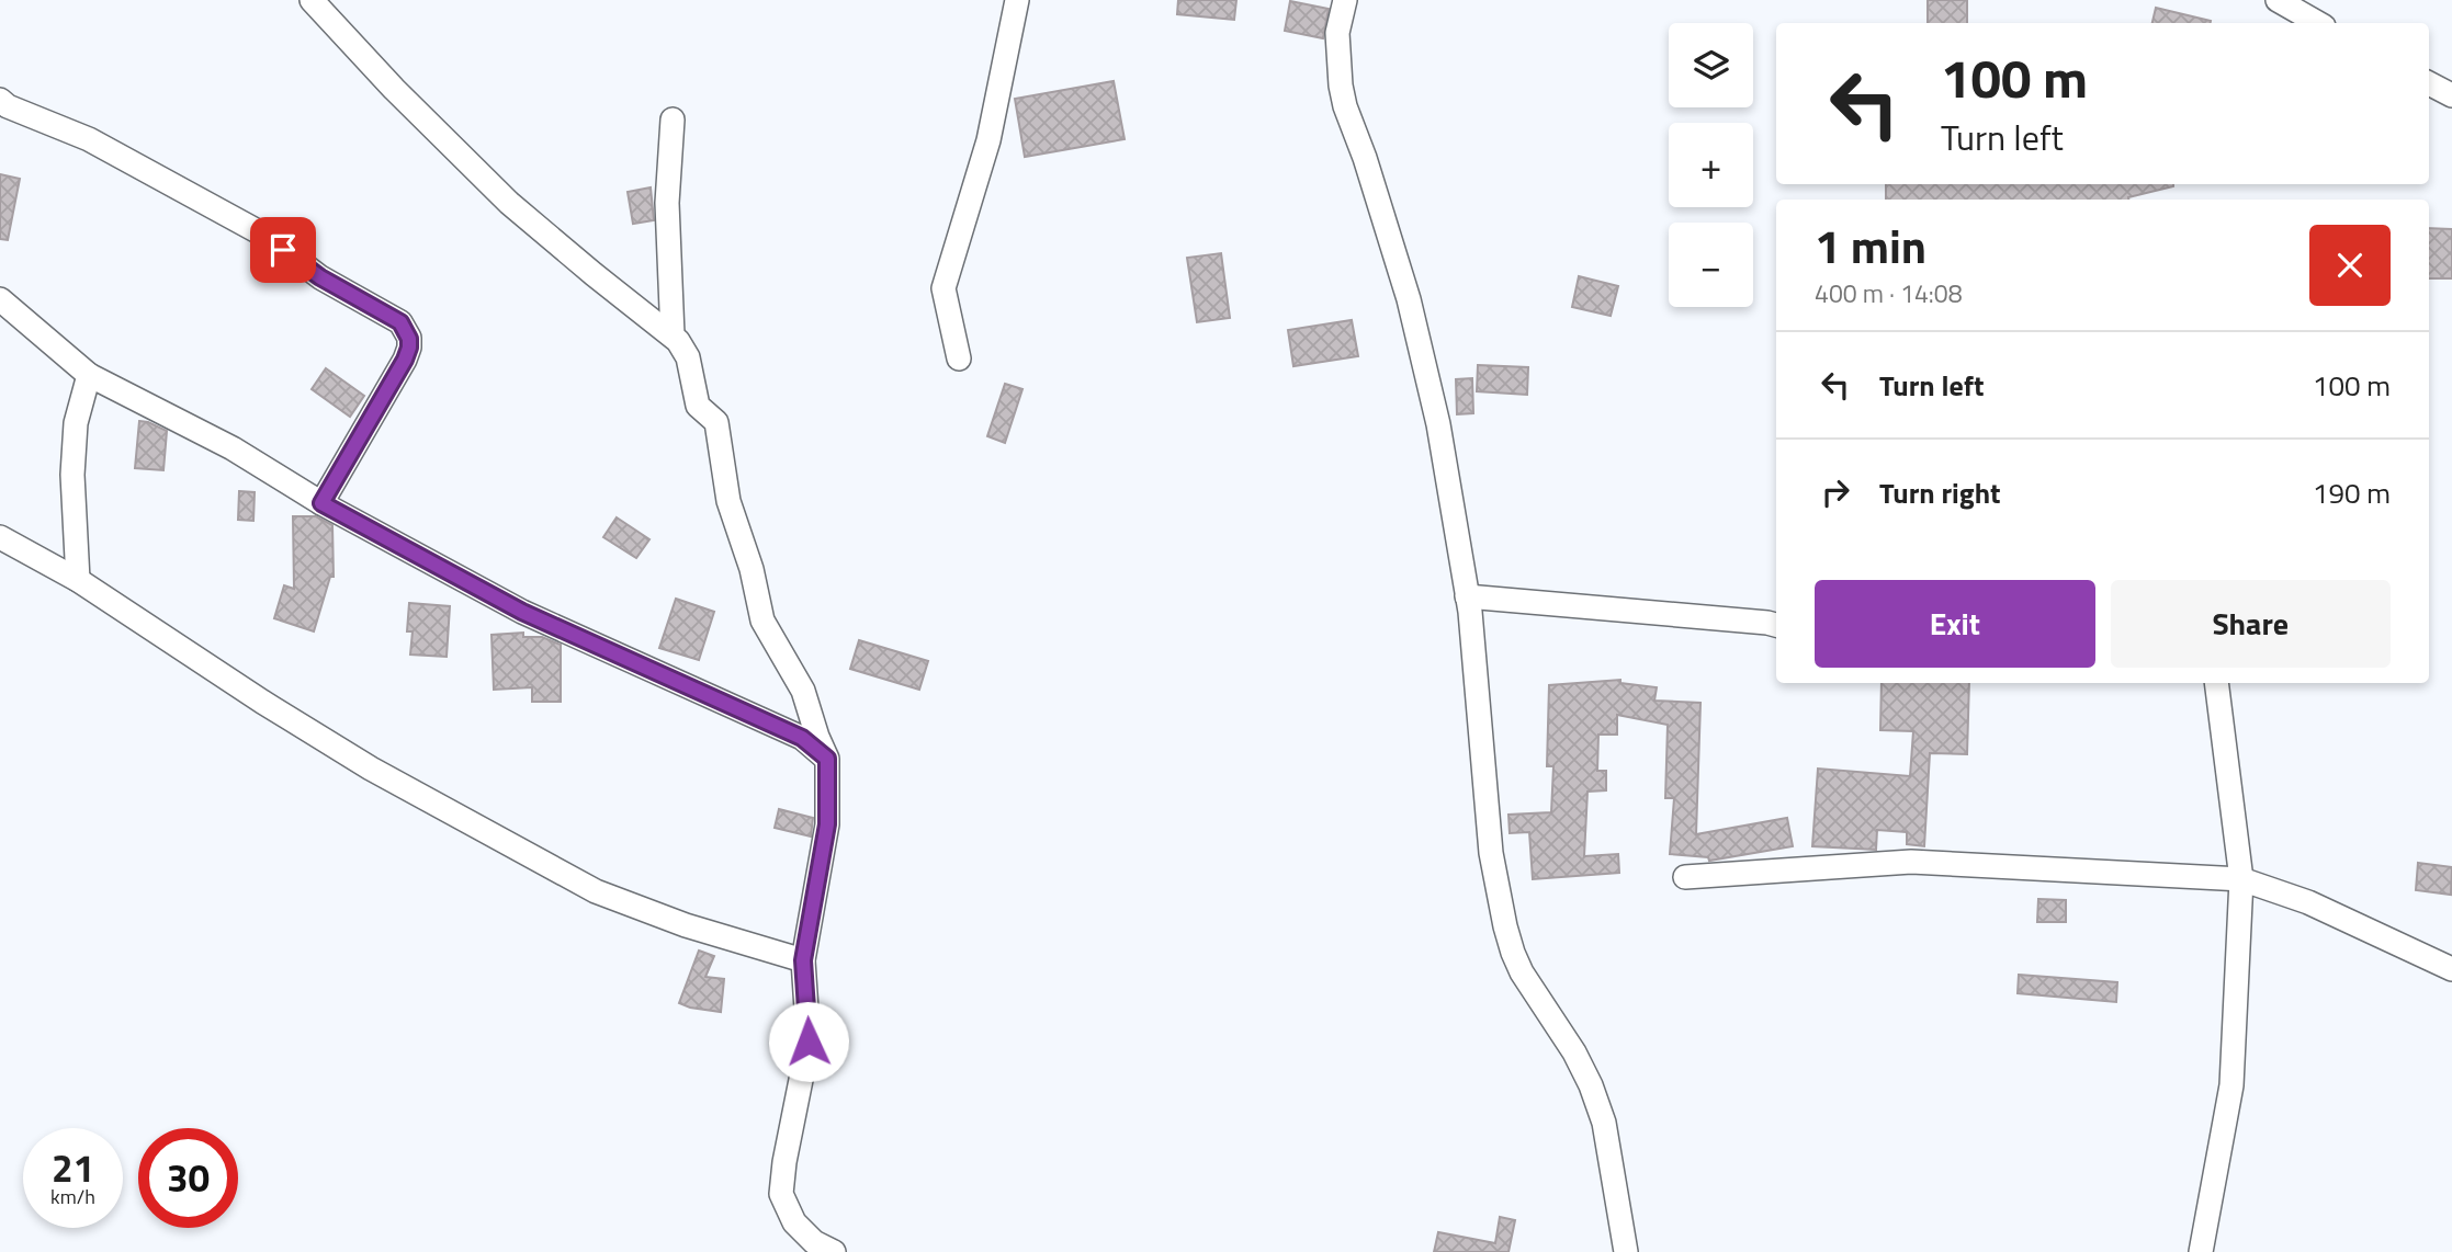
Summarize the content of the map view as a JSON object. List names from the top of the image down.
{
  "page": {
    "map_buttons": ["+", "−"],
    "turn": ["100 m", "Turn left"],
    "heading": ["1 min", "400 m · 14:08"],
    "list": [
      {
        "name": "Turn left",
        "value": "100 m"
      },
      {
        "name": "Turn right",
        "value": "190 m"
      }
    ],
    "buttons": ["Exit", "Share"],
    "speed": "21 km/h",
    "limit": "30"
  }
}
